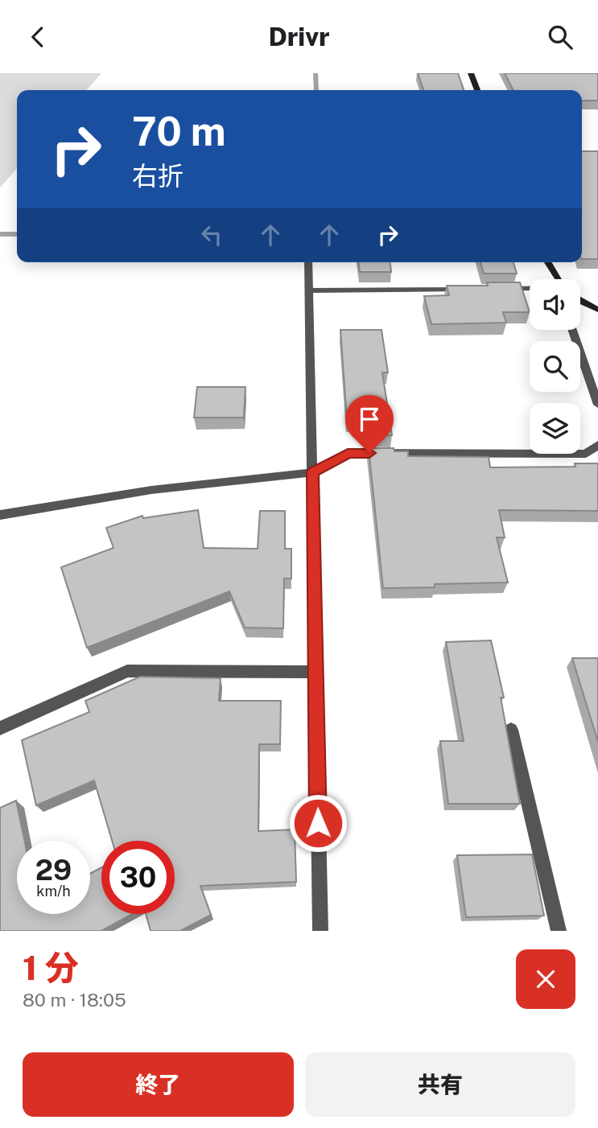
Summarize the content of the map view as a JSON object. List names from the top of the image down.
{
  "page": {
    "header": "Drivr",
    "turn": ["70 m", "右折"],
    "speed": "29 km/h",
    "limit": "30",
    "heading": ["1 分", "80 m · 18:05"],
    "buttons": ["終了", "共有"]
  }
}
